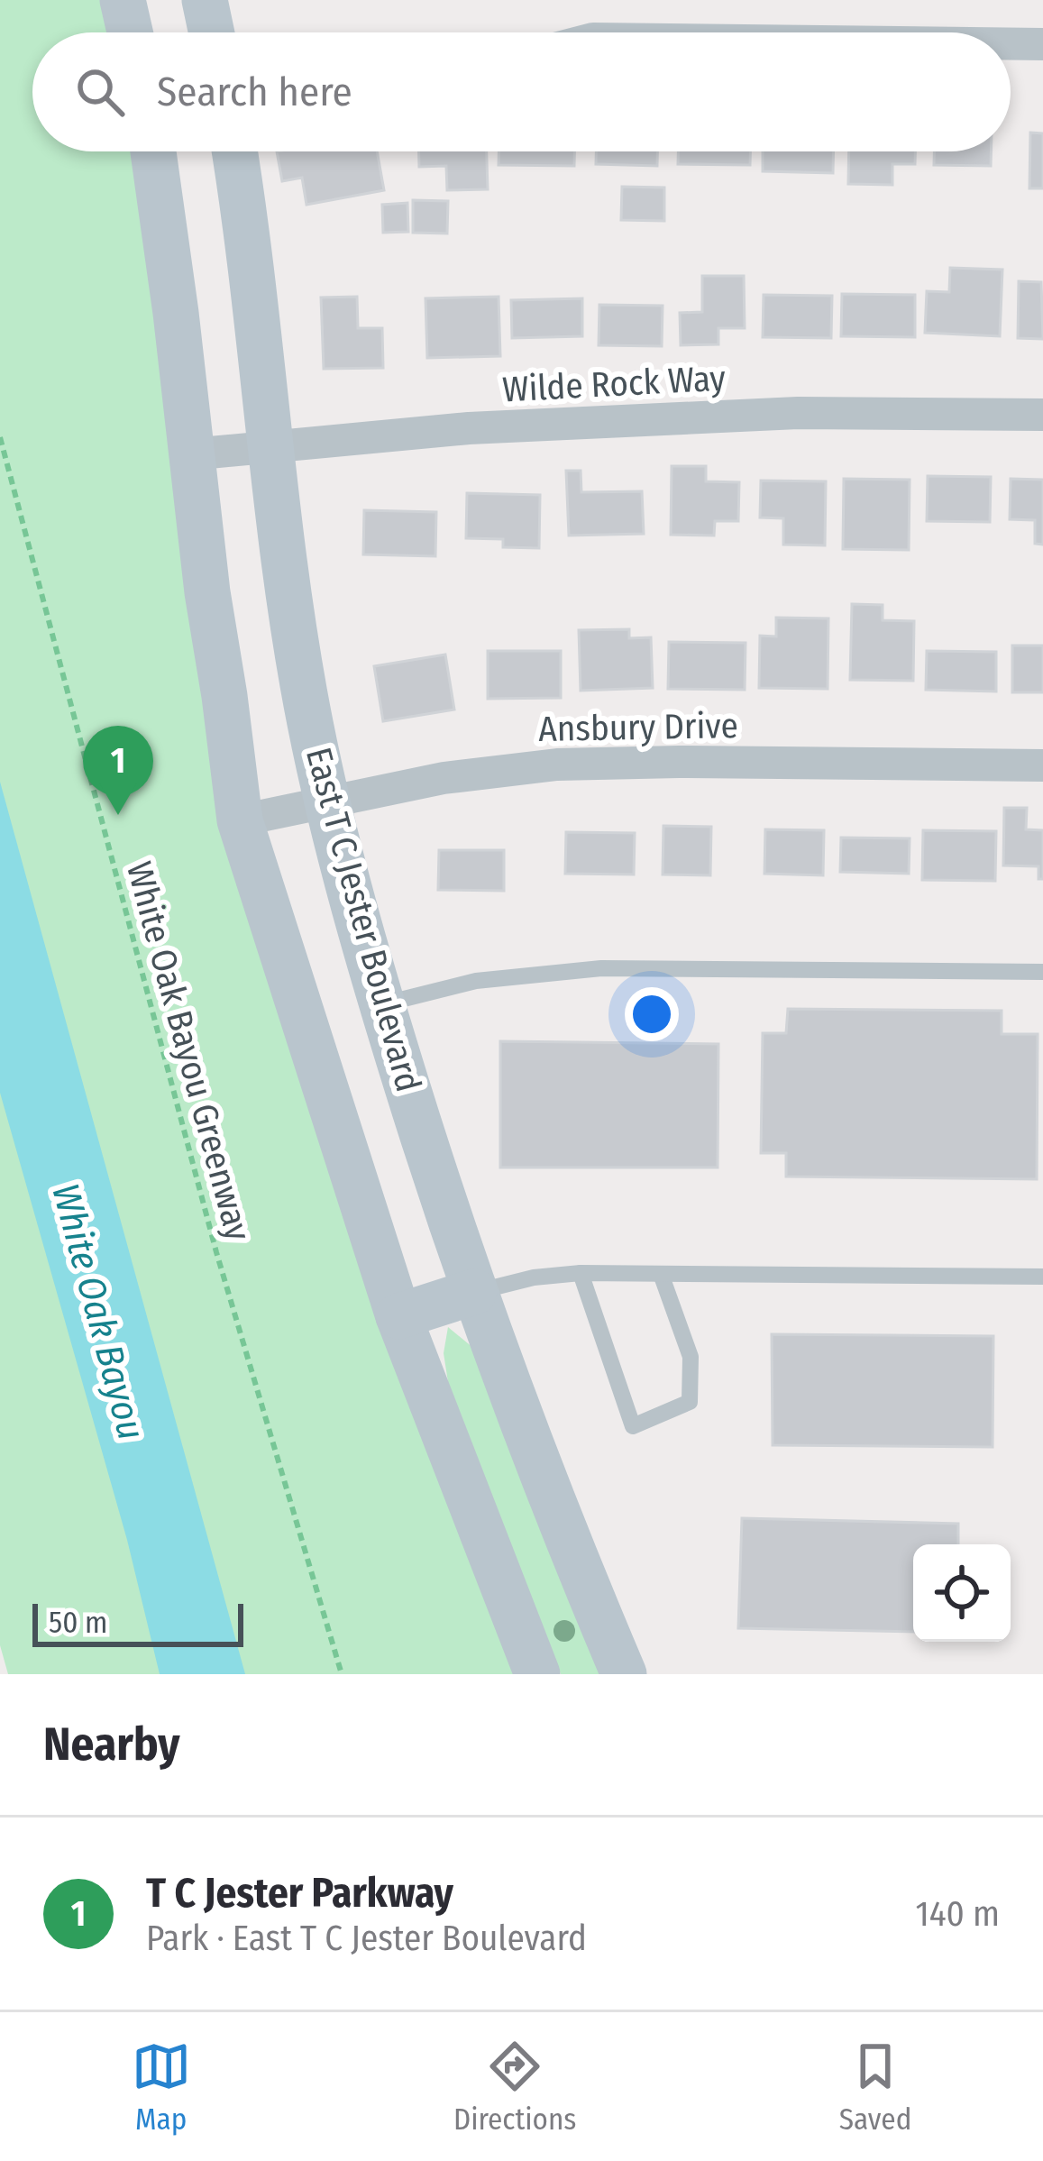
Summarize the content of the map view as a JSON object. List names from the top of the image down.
{
  "streets": {
    "street": ["Wilde Rock Way", "Ansbury Drive", "East T C Jester Boulevard"],
    "path": ["White Oak Bayou Greenway"]
  },
  "crossings": [
    ["Wilde Rock Way", "East T C Jester Boulevard"],
    ["Ansbury Drive", "East T C Jester Boulevard"]
  ],
  "water": ["White Oak Bayou"],
  "scale_bar": "50 m",
  "page": {
    "search": "Search here",
    "pins": "1",
    "scale": "50 m",
    "heading": "Nearby",
    "list": [
      {
        "mark": "1",
        "name": "T C Jester Parkway",
        "note": "Park · East T C Jester Boulevard",
        "value": "140 m"
      }
    ],
    "nav": ["Map", "Directions", "Saved"]
  }
}
